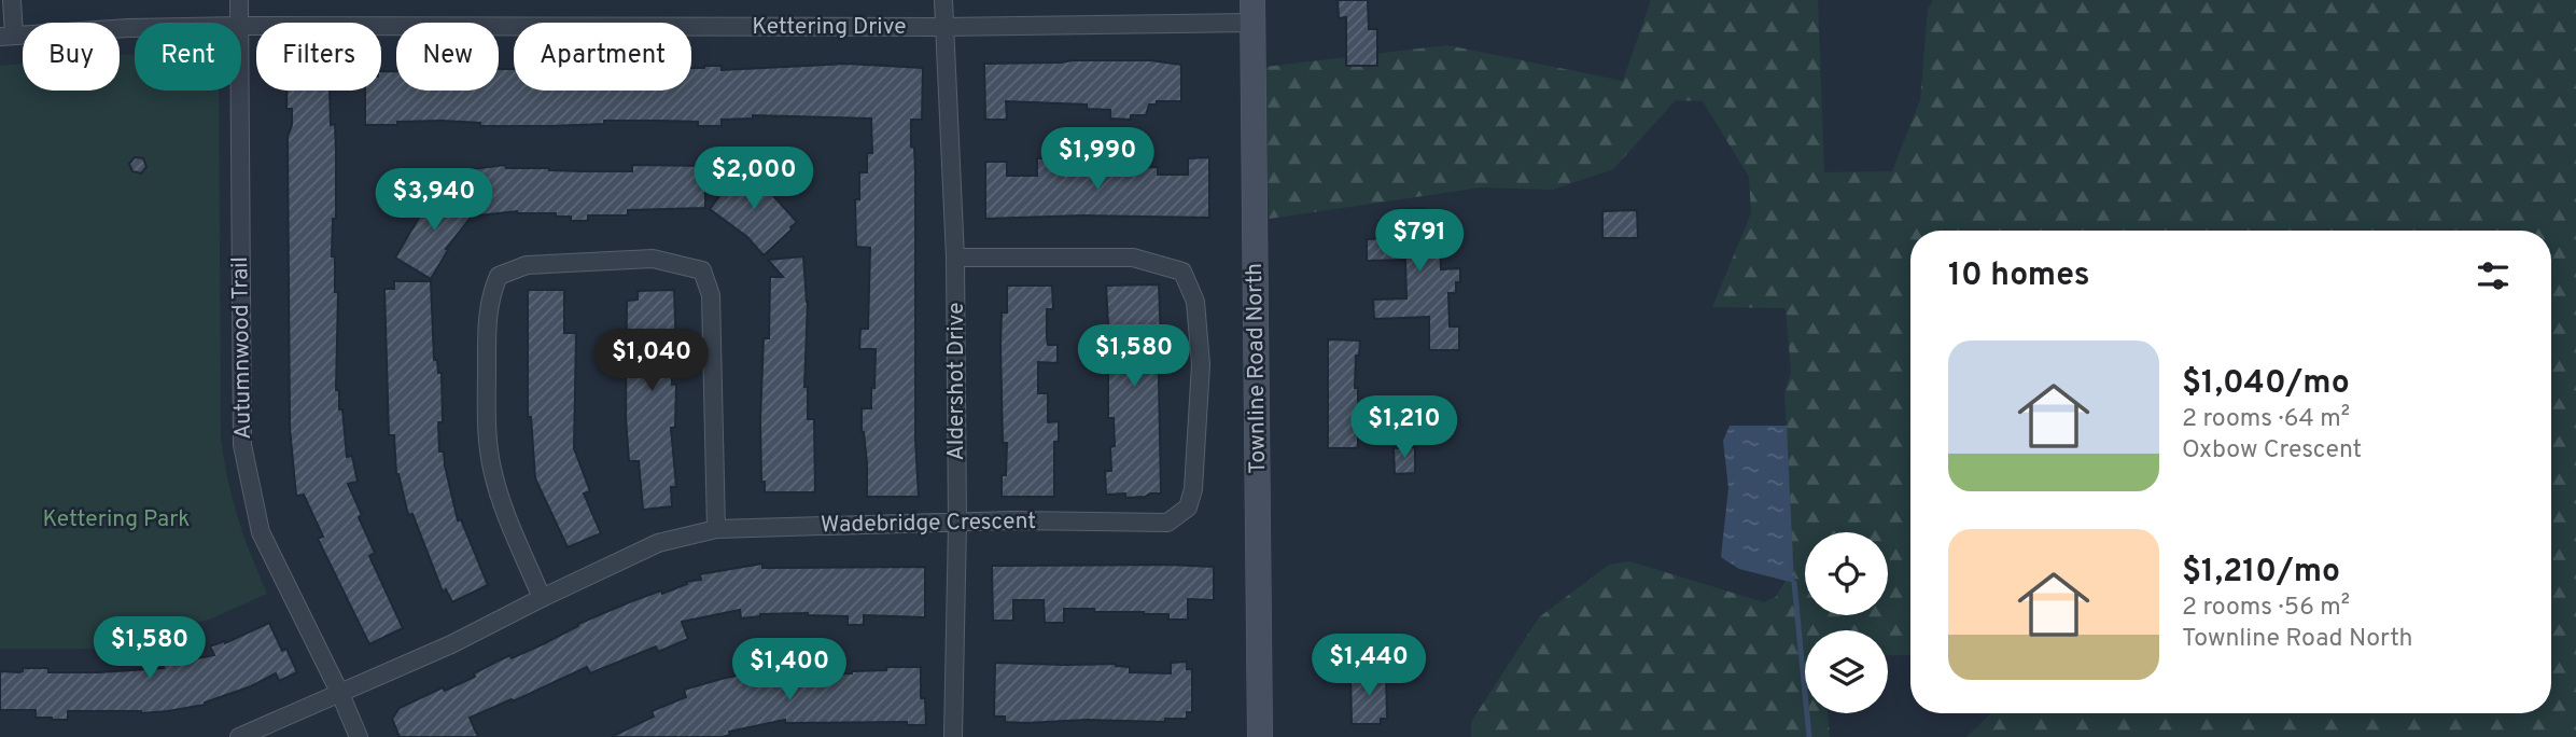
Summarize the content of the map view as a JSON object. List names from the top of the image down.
{
  "streets": {
    "main road": ["Townline Road North"],
    "street": [
      "Kettering Drive",
      "Autumnwood Trail",
      "Aldershot Drive",
      "Wadebridge Crescent"
    ]
  },
  "crossings": [
    ["Kettering Drive", "Townline Road North"],
    ["Kettering Drive", "Aldershot Drive"],
    ["Autumnwood Trail", "Wadebridge Crescent"],
    ["Aldershot Drive", "Wadebridge Crescent"]
  ],
  "parks": ["Kettering Park"],
  "page": {
    "chip": [
      "Buy",
      "Rent",
      "Filters",
      "New",
      "Apartment"
    ],
    "price": [
      "$1,990",
      "$2,000",
      "$3,940",
      "$791",
      "$1,580",
      "$1,040",
      "$1,210",
      "$1,580",
      "$1,440",
      "$1,400"
    ],
    "heading": "10 homes",
    "list": [
      {
        "name": "$1,040/mo",
        "note": "2 rooms · 64 m² · Oxbow Crescent"
      },
      {
        "name": "$1,210/mo",
        "note": "2 rooms · 56 m² · Townline Road North"
      }
    ]
  }
}
